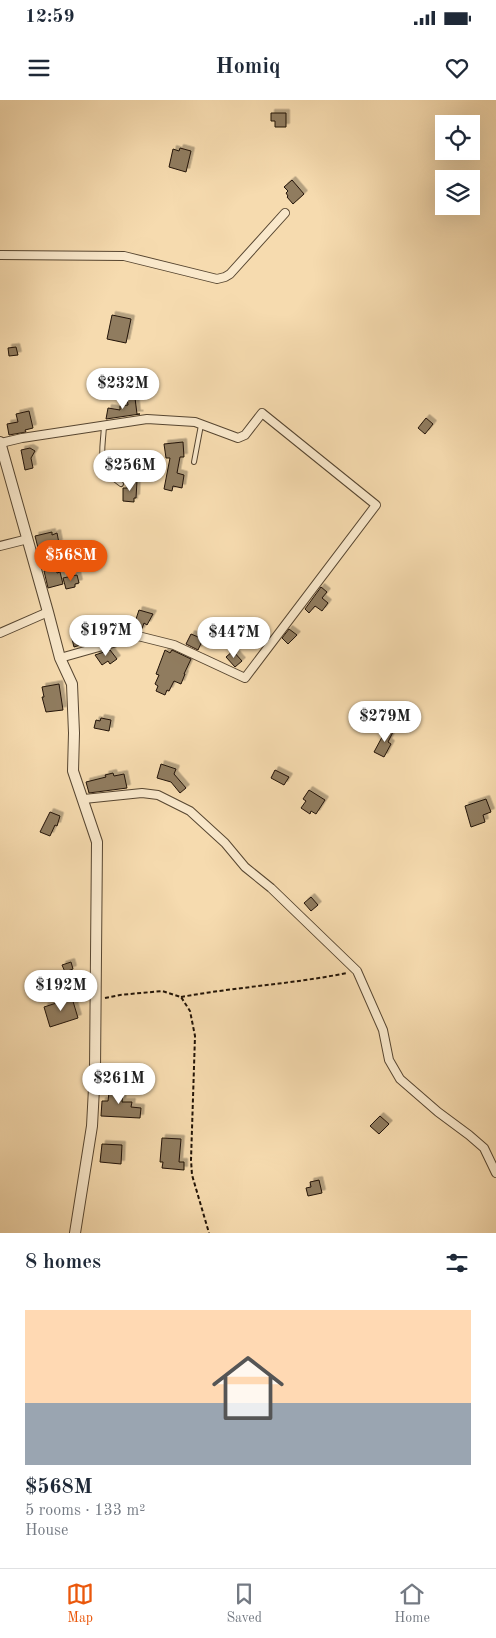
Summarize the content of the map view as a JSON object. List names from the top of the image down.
{
  "page": {
    "status": "12:59",
    "header": "Homiq",
    "price": [
      "$232M",
      "$256M",
      "$568M",
      "$197M",
      "$447M",
      "$279M",
      "$192M",
      "$261M"
    ],
    "heading": "8 homes",
    "list": [
      {
        "name": "$568M",
        "note": "5 rooms · 133 m² · House"
      }
    ],
    "tabs": ["Map", "Saved", "Home"]
  }
}
